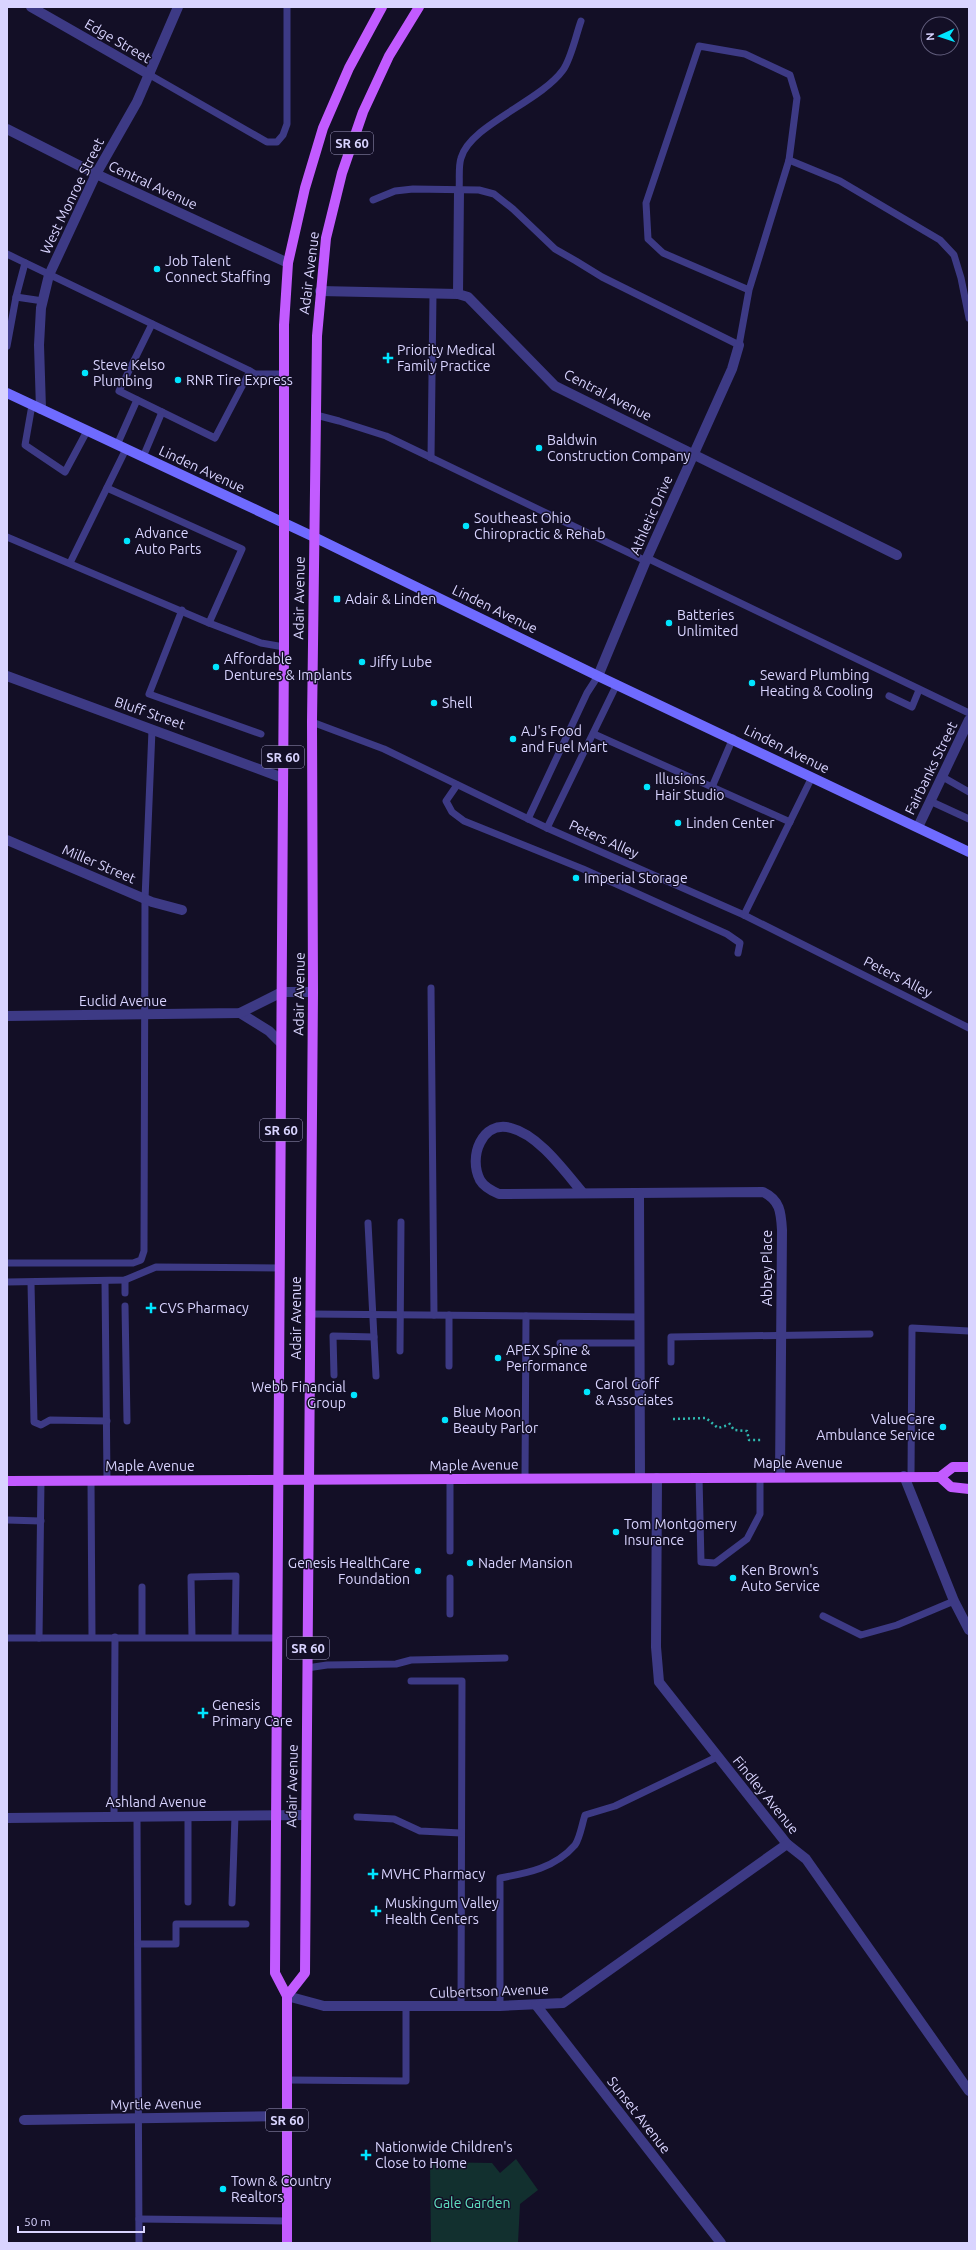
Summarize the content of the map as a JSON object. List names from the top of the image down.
{
  "streets": {
    "main road": [
      "SR 60",
      "Adair Avenue",
      "Linden Avenue",
      "Maple Avenue"
    ],
    "street": [
      "Edge Street",
      "Central Avenue",
      "West Monroe Street",
      "Athletic Drive",
      "Bluff Street",
      "Fairbanks Street",
      "Miller Street",
      "Euclid Avenue",
      "Abbey Place",
      "Findley Avenue",
      "Ashland Avenue",
      "Culbertson Avenue",
      "Myrtle Avenue",
      "Sunset Avenue"
    ],
    "lane": ["Peters Alley"]
  },
  "crossings": [
    ["Edge Street", "West Monroe Street"],
    ["SR 60", "Adair Avenue"],
    ["SR 60", "Culbertson Avenue"],
    ["SR 60", "Myrtle Avenue"],
    ["Central Avenue", "West Monroe Street"],
    ["Central Avenue", "Adair Avenue"],
    ["Central Avenue", "Athletic Drive"],
    ["West Monroe Street", "Linden Avenue"],
    ["Adair Avenue", "Linden Avenue"],
    ["Adair Avenue", "Bluff Street"],
    ["Adair Avenue", "Peters Alley"],
    ["Adair Avenue", "Euclid Avenue"],
    ["Adair Avenue", "Maple Avenue"],
    ["Adair Avenue", "Ashland Avenue"],
    ["Adair Avenue", "Culbertson Avenue"],
    ["Linden Avenue", "Athletic Drive"],
    ["Linden Avenue", "Fairbanks Street"],
    ["Abbey Place", "Maple Avenue"],
    ["Maple Avenue", "Findley Avenue"],
    ["Findley Avenue", "Culbertson Avenue"],
    ["Culbertson Avenue", "Sunset Avenue"]
  ],
  "parks": ["Gale Garden"],
  "places": {
    "other": [
      "Job Talent Connect Staffing",
      "Steve Kelso Plumbing",
      "RNR Tire Express",
      "Baldwin Construction Company",
      "Southeast Ohio Chiropractic & Rehab",
      "Advance Auto Parts",
      "Batteries Unlimited",
      "Jiffy Lube",
      "Affordable Dentures & Implants",
      "Seward Plumbing Heating & Cooling",
      "Shell",
      "AJ's Food and Fuel Mart",
      "Illusions Hair Studio",
      "Linden Center",
      "Imperial Storage",
      "APEX Spine & Performance",
      "Carol Goff & Associates",
      "Webb Financial Group",
      "Blue Moon Beauty Parlor",
      "ValueCare Ambulance Service",
      "Tom Montgomery Insurance",
      "Nader Mansion",
      "Genesis HealthCare Foundation",
      "Ken Brown's Auto Service",
      "Town & Country Realtors"
    ],
    "health": [
      "Priority Medical Family Practice",
      "CVS Pharmacy",
      "Genesis Primary Care",
      "MVHC Pharmacy",
      "Muskingum Valley Health Centers",
      "Nationwide Children's Close to Home"
    ],
    "transit": ["Adair & Linden"]
  },
  "scale_bar": "50 m",
  "north": "left"
}
